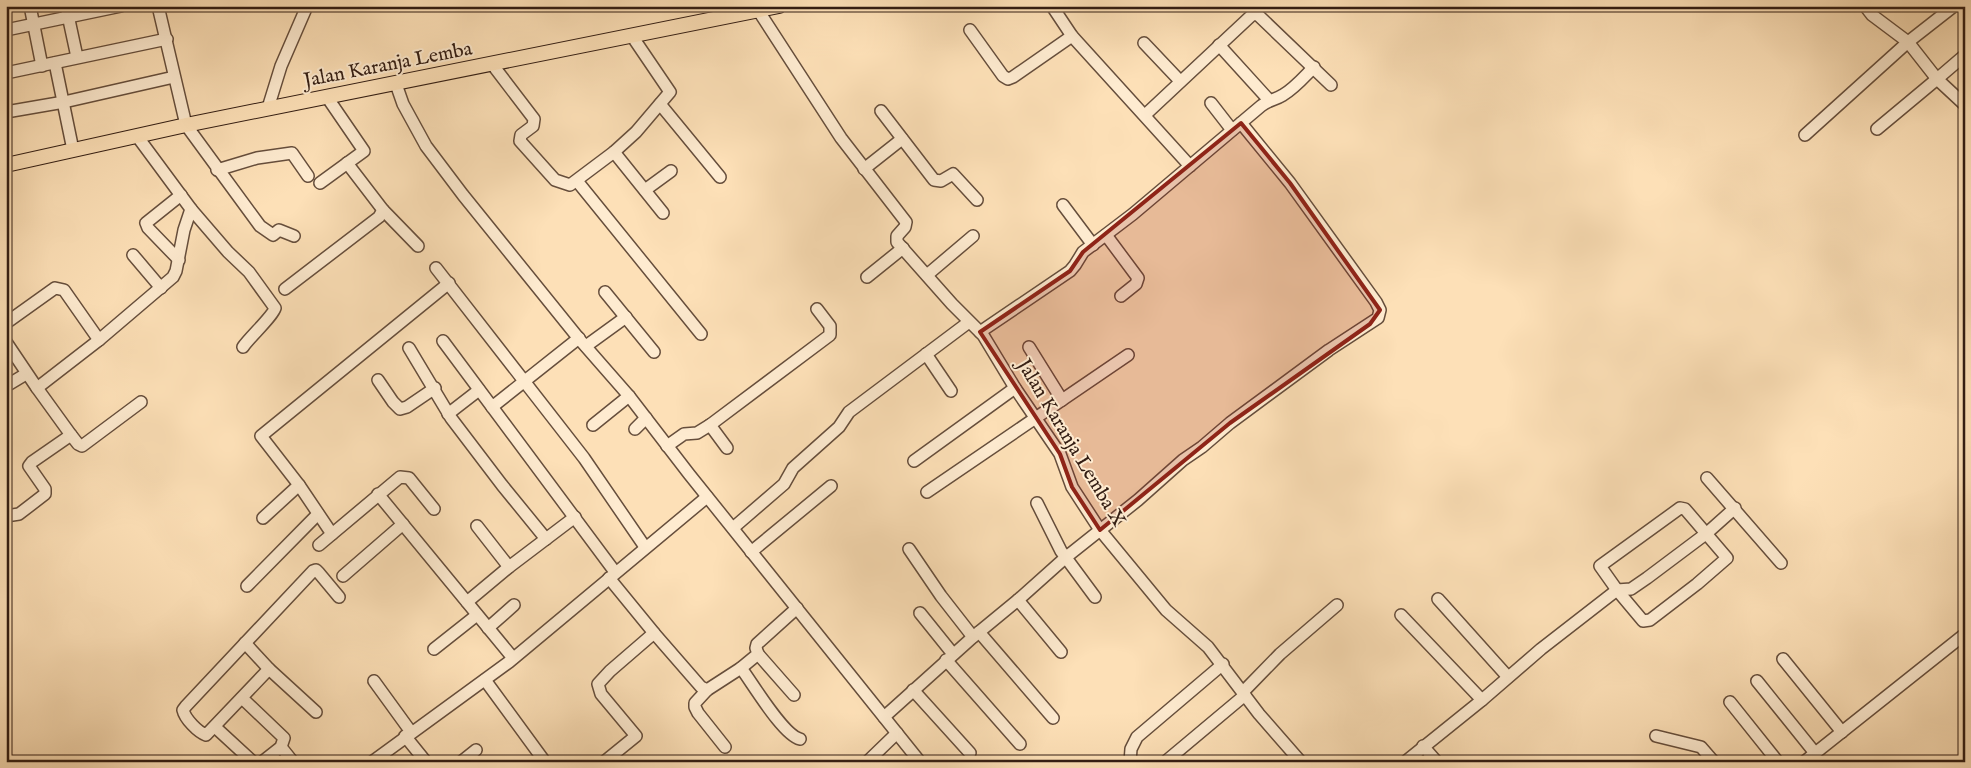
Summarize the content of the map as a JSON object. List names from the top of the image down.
{
  "streets": {
    "main road": ["Jalan Karanja Lemba"],
    "street": ["Jalan Karanja Lemba X"]
  }
}
